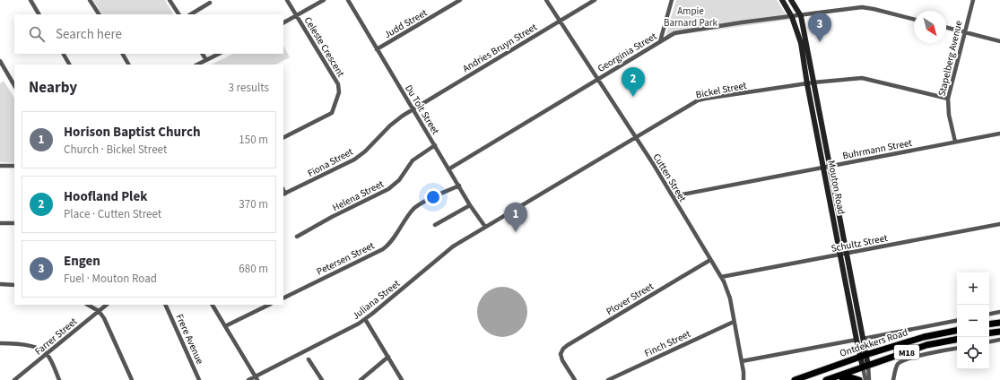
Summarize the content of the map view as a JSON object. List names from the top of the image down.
{
  "streets": {
    "main road": ["Mouton Road", "Ontdekkers Road", "M18"],
    "street": [
      "Judd Street",
      "Celeste Crescent",
      "Andries Bruyn Street",
      "Georginia Street",
      "Stapelberg Avenue",
      "Bickel Street",
      "Du Toit Street",
      "Buhrmann Street",
      "Fiona Street",
      "Cutten Street",
      "Helena Street",
      "Schultz Street",
      "Petersen Street",
      "Plover Street",
      "Juliana Street",
      "Farrer Street",
      "Frere Avenue",
      "Finch Street"
    ]
  },
  "crossings": [
    ["Judd Street", "Du Toit Street"],
    ["Andries Bruyn Street", "Du Toit Street"],
    ["Andries Bruyn Street", "Fiona Street"],
    ["Andries Bruyn Street", "Cutten Street"],
    ["Georginia Street", "Du Toit Street"],
    ["Georginia Street", "Cutten Street"],
    ["Georginia Street", "Mouton Road"],
    ["Stapelberg Avenue", "Bickel Street"],
    ["Stapelberg Avenue", "Buhrmann Street"],
    ["Bickel Street", "Du Toit Street"],
    ["Bickel Street", "Cutten Street"],
    ["Bickel Street", "Mouton Road"],
    ["Bickel Street", "Juliana Street"],
    ["Du Toit Street", "Fiona Street"],
    ["Du Toit Street", "Helena Street"],
    ["Du Toit Street", "Petersen Street"],
    ["Du Toit Street", "Juliana Street"],
    ["Buhrmann Street", "Cutten Street"],
    ["Buhrmann Street", "Mouton Road"],
    ["Cutten Street", "Schultz Street"],
    ["Cutten Street", "Plover Street"],
    ["Cutten Street", "Ontdekkers Road"],
    ["Cutten Street", "Finch Street"],
    ["Mouton Road", "Schultz Street"],
    ["Mouton Road", "Ontdekkers Road"]
  ],
  "parks": ["Ampie Barnard Park"],
  "north": "bottom right",
  "page": {
    "pins": ["3", "2", "1"],
    "search": "Search here",
    "heading": ["Nearby", "3 results"],
    "list": [
      {
        "mark": "1",
        "name": "Horison Baptist Church",
        "note": "Church · Bickel Street",
        "value": "150 m"
      },
      {
        "mark": "2",
        "name": "Hoofland Plek",
        "note": "Place · Cutten Street",
        "value": "370 m"
      },
      {
        "mark": "3",
        "name": "Engen",
        "note": "Fuel · Mouton Road",
        "value": "680 m"
      }
    ],
    "map_buttons": ["+", "−"]
  }
}
